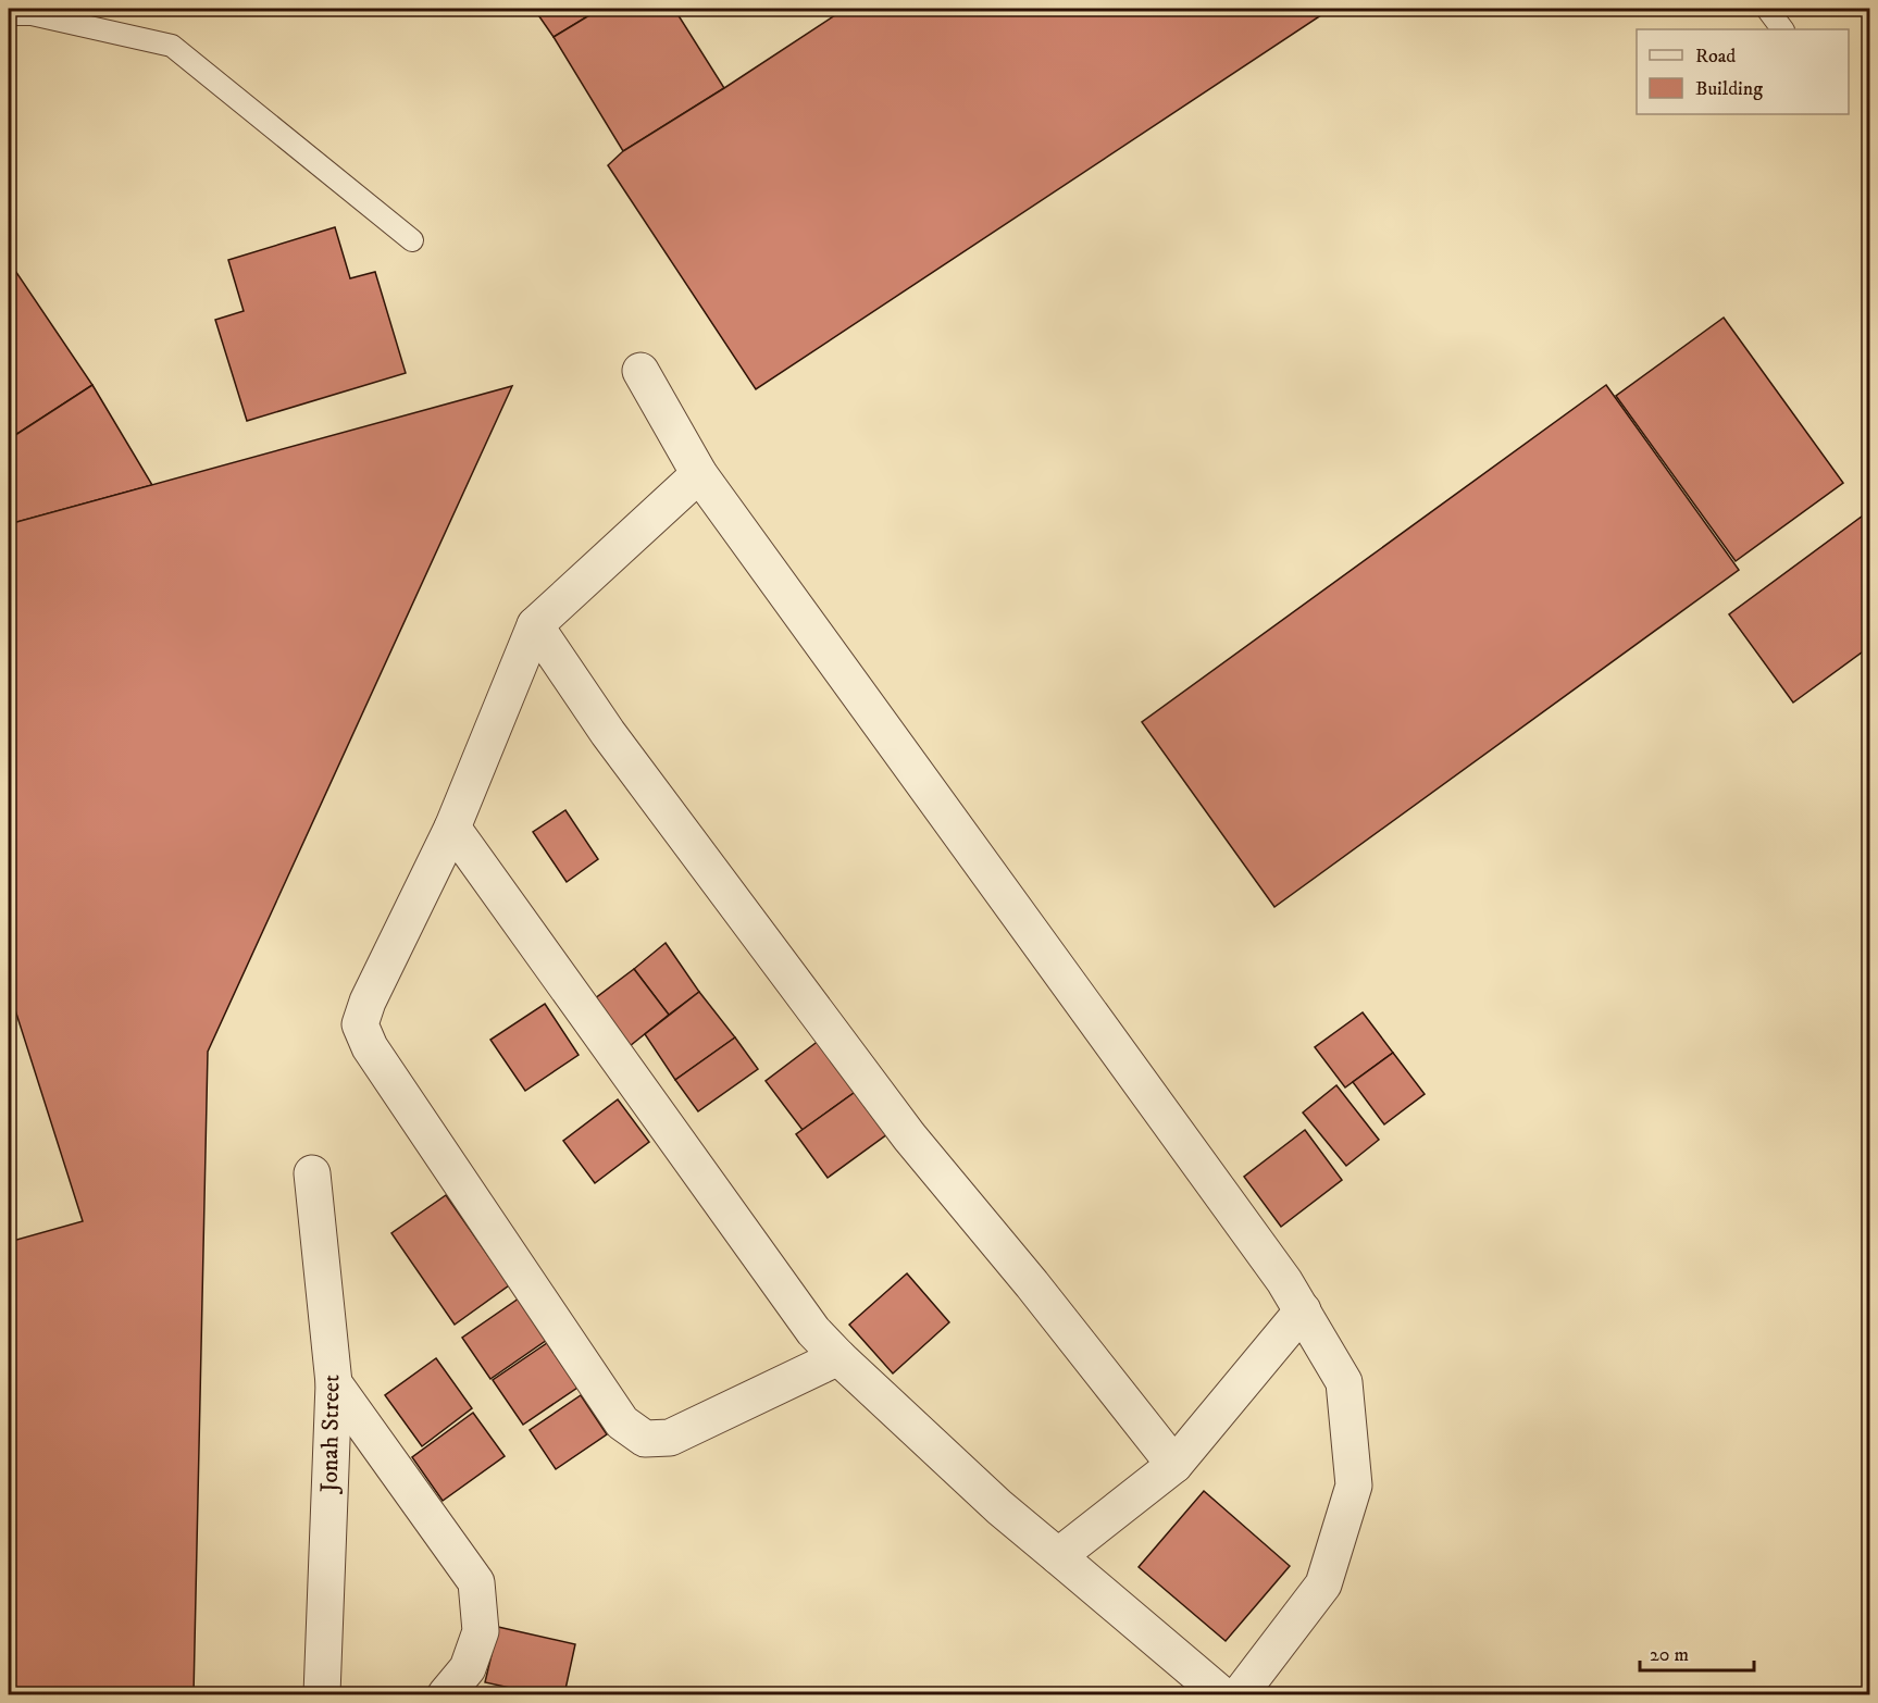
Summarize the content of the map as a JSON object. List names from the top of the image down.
{
  "streets": {
    "street": ["Jonah Street"]
  },
  "legend": ["Road", "Building"],
  "scale_bar": "20 m"
}
